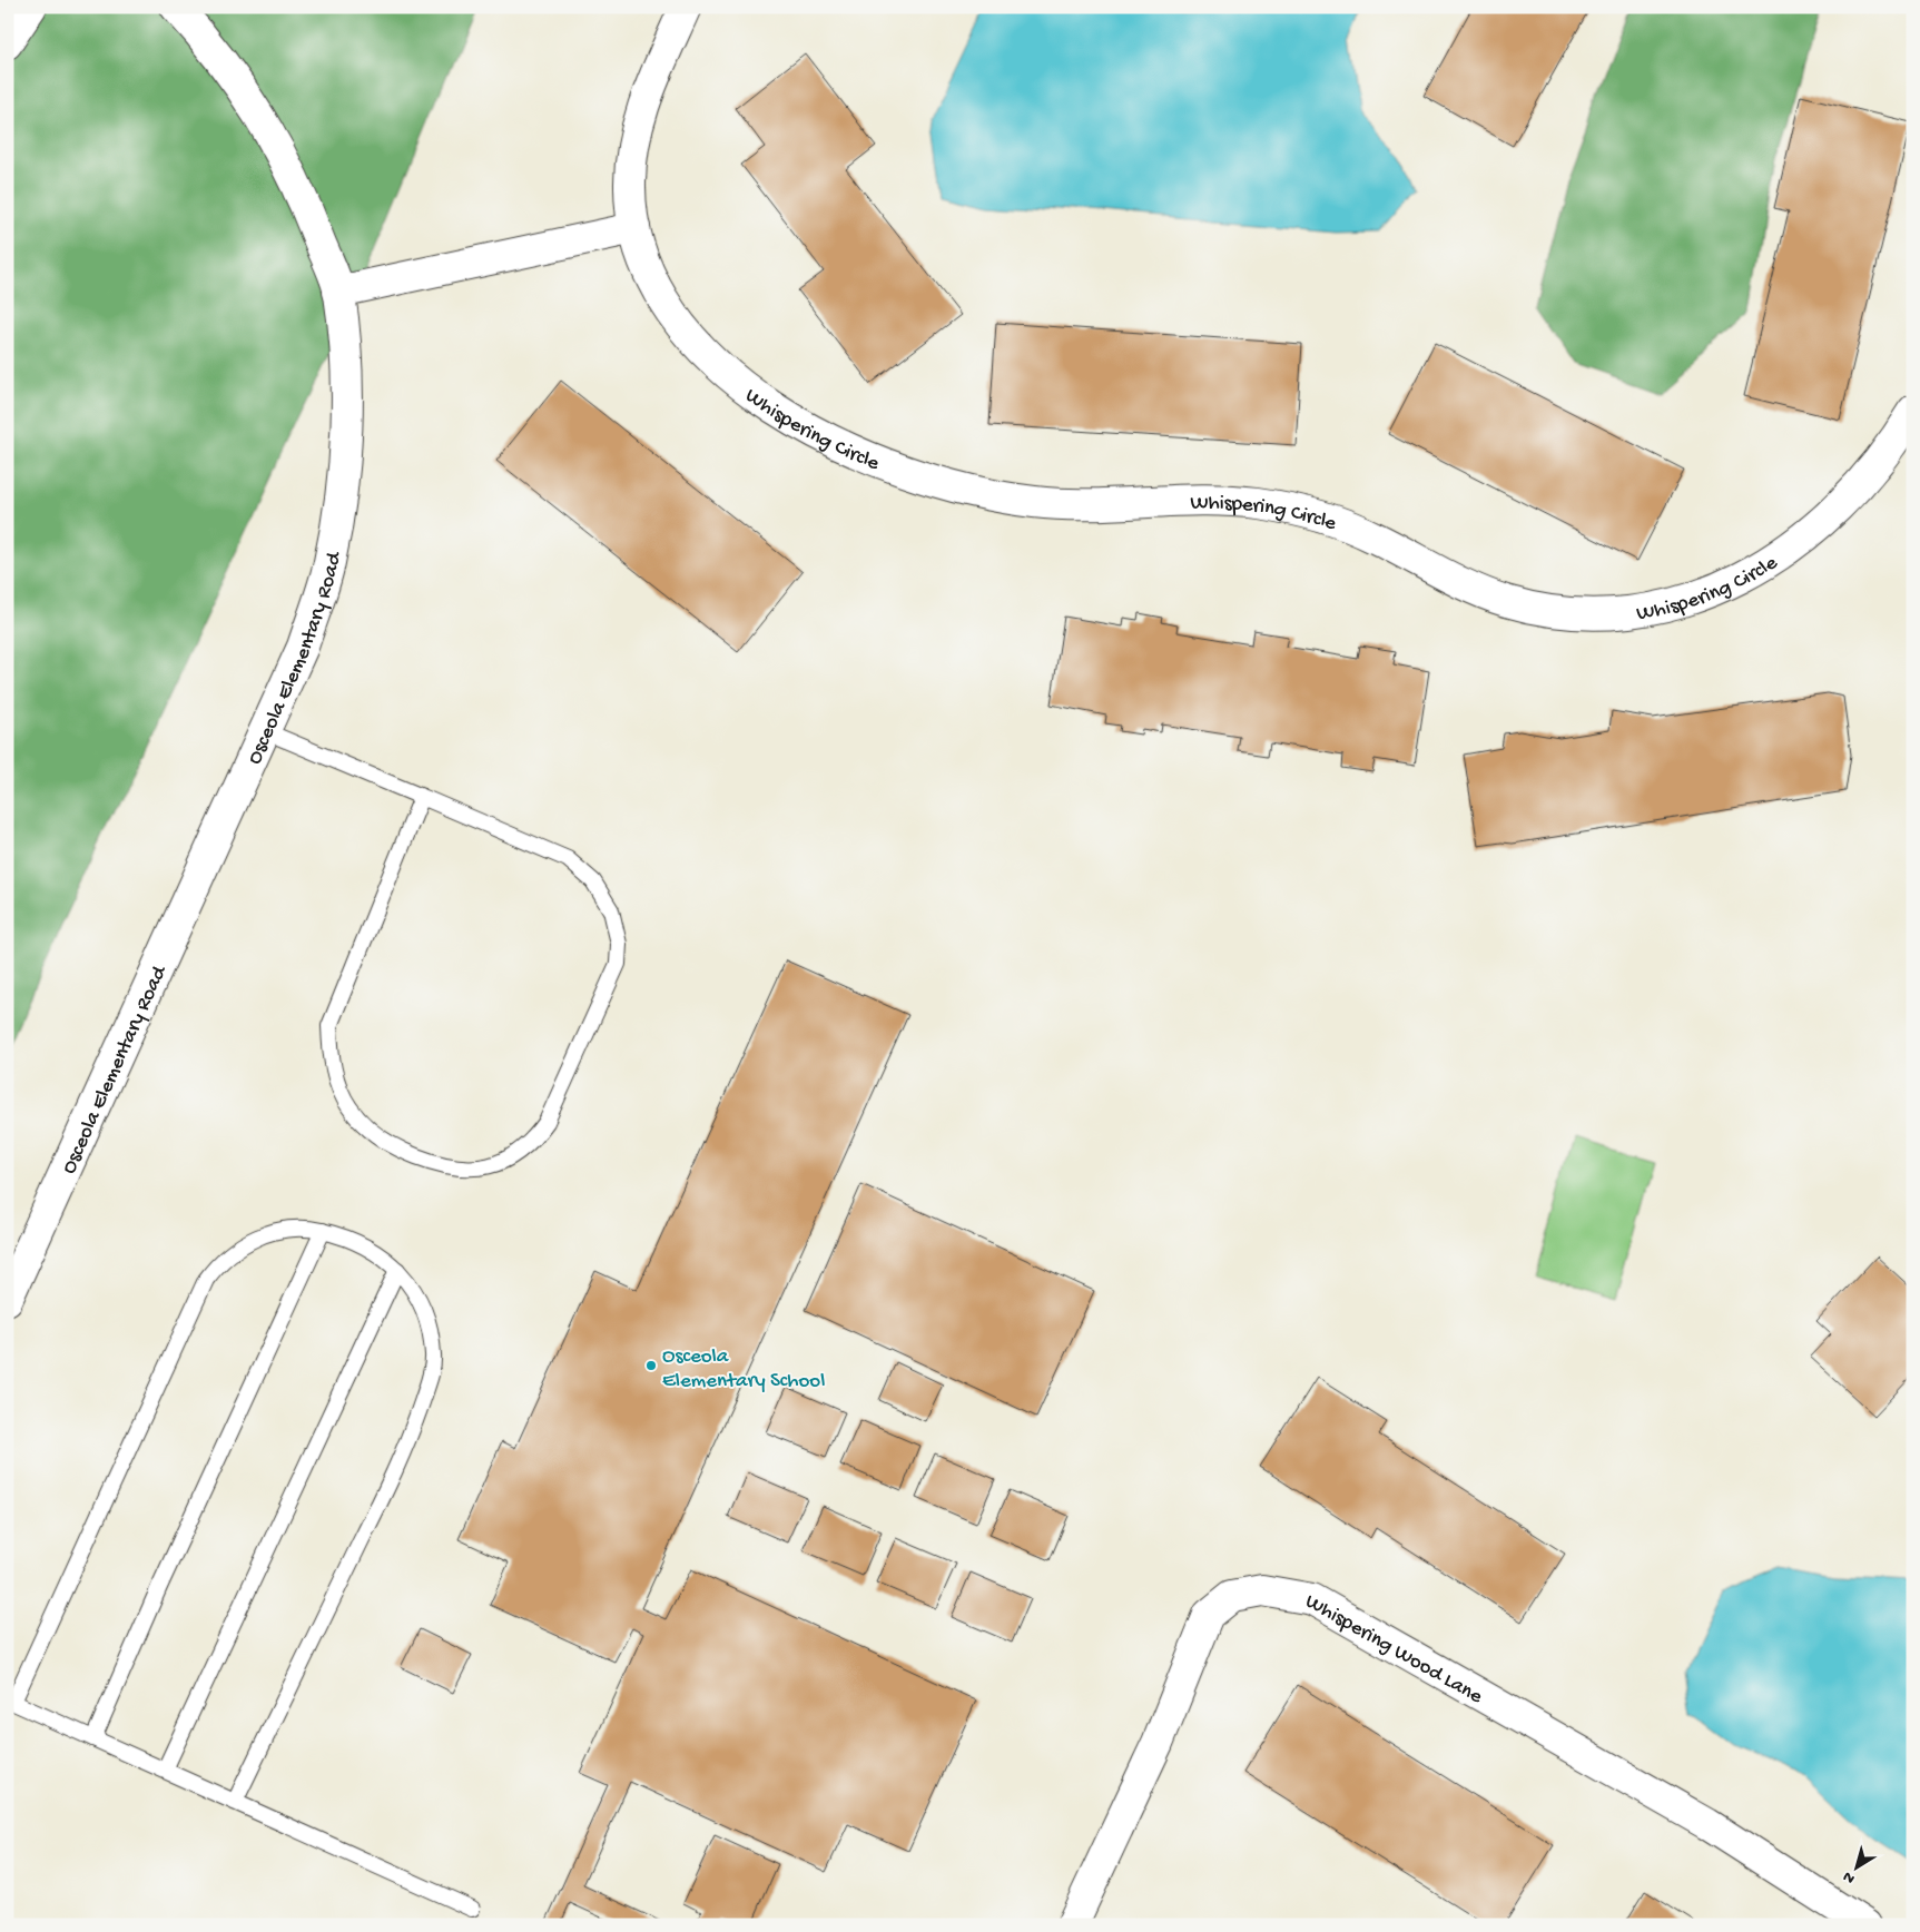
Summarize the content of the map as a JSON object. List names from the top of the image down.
{
  "streets": {
    "street": ["Whispering Circle", "Osceola Elementary Road", "Whispering Wood Lane"]
  },
  "places": ["Osceola Elementary School"],
  "north": "bottom left"
}
